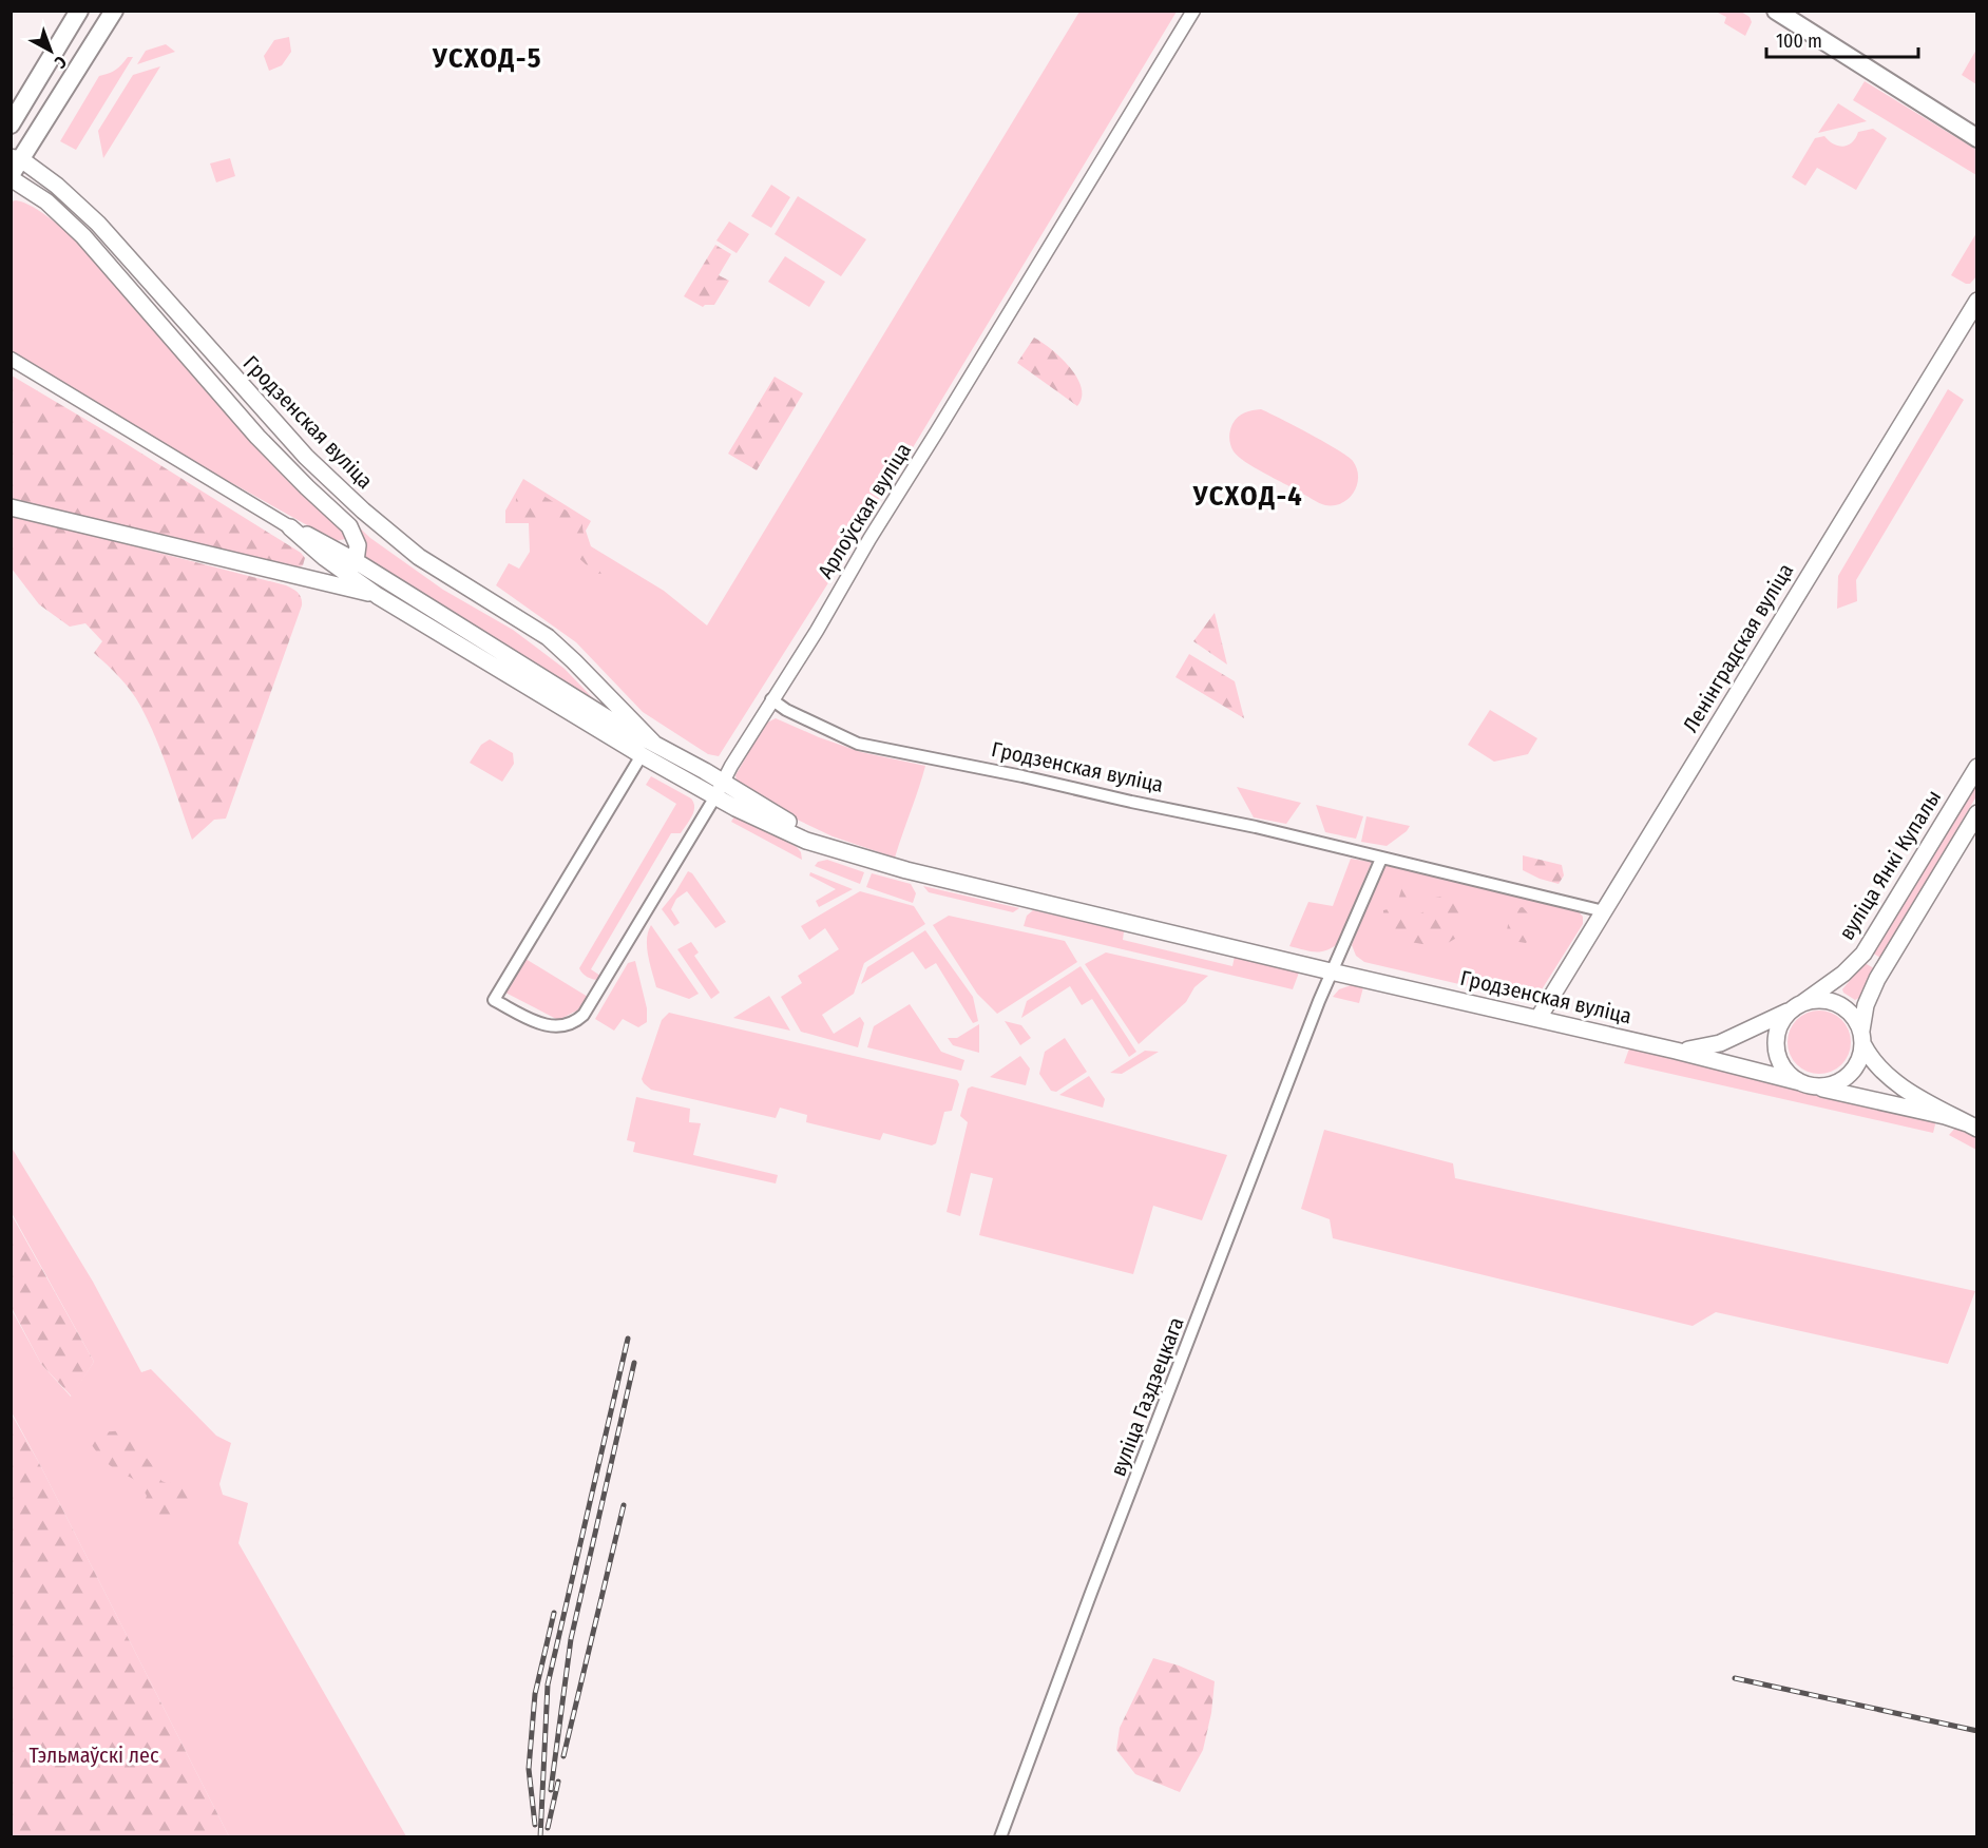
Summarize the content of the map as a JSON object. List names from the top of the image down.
{
  "streets": {
    "main road": ["Гродзенская вуліца", "Ленінградская вуліца", "вуліца Янкі Купалы"],
    "street": ["Арлоўская вуліца", "вуліца Газдзецкага"]
  },
  "crossings": [
    ["Гродзенская вуліца", "Арлоўская вуліца"],
    ["Гродзенская вуліца", "Ленінградская вуліца"],
    ["Гродзенская вуліца", "вуліца Янкі Купалы"],
    ["Гродзенская вуліца", "вуліца Газдзецкага"]
  ],
  "districts": ["УСХОД-5", "УСХОД-4"],
  "parks": ["Тэльмаўскі лес"],
  "scale_bar": "100 m",
  "north": "bottom right"
}
